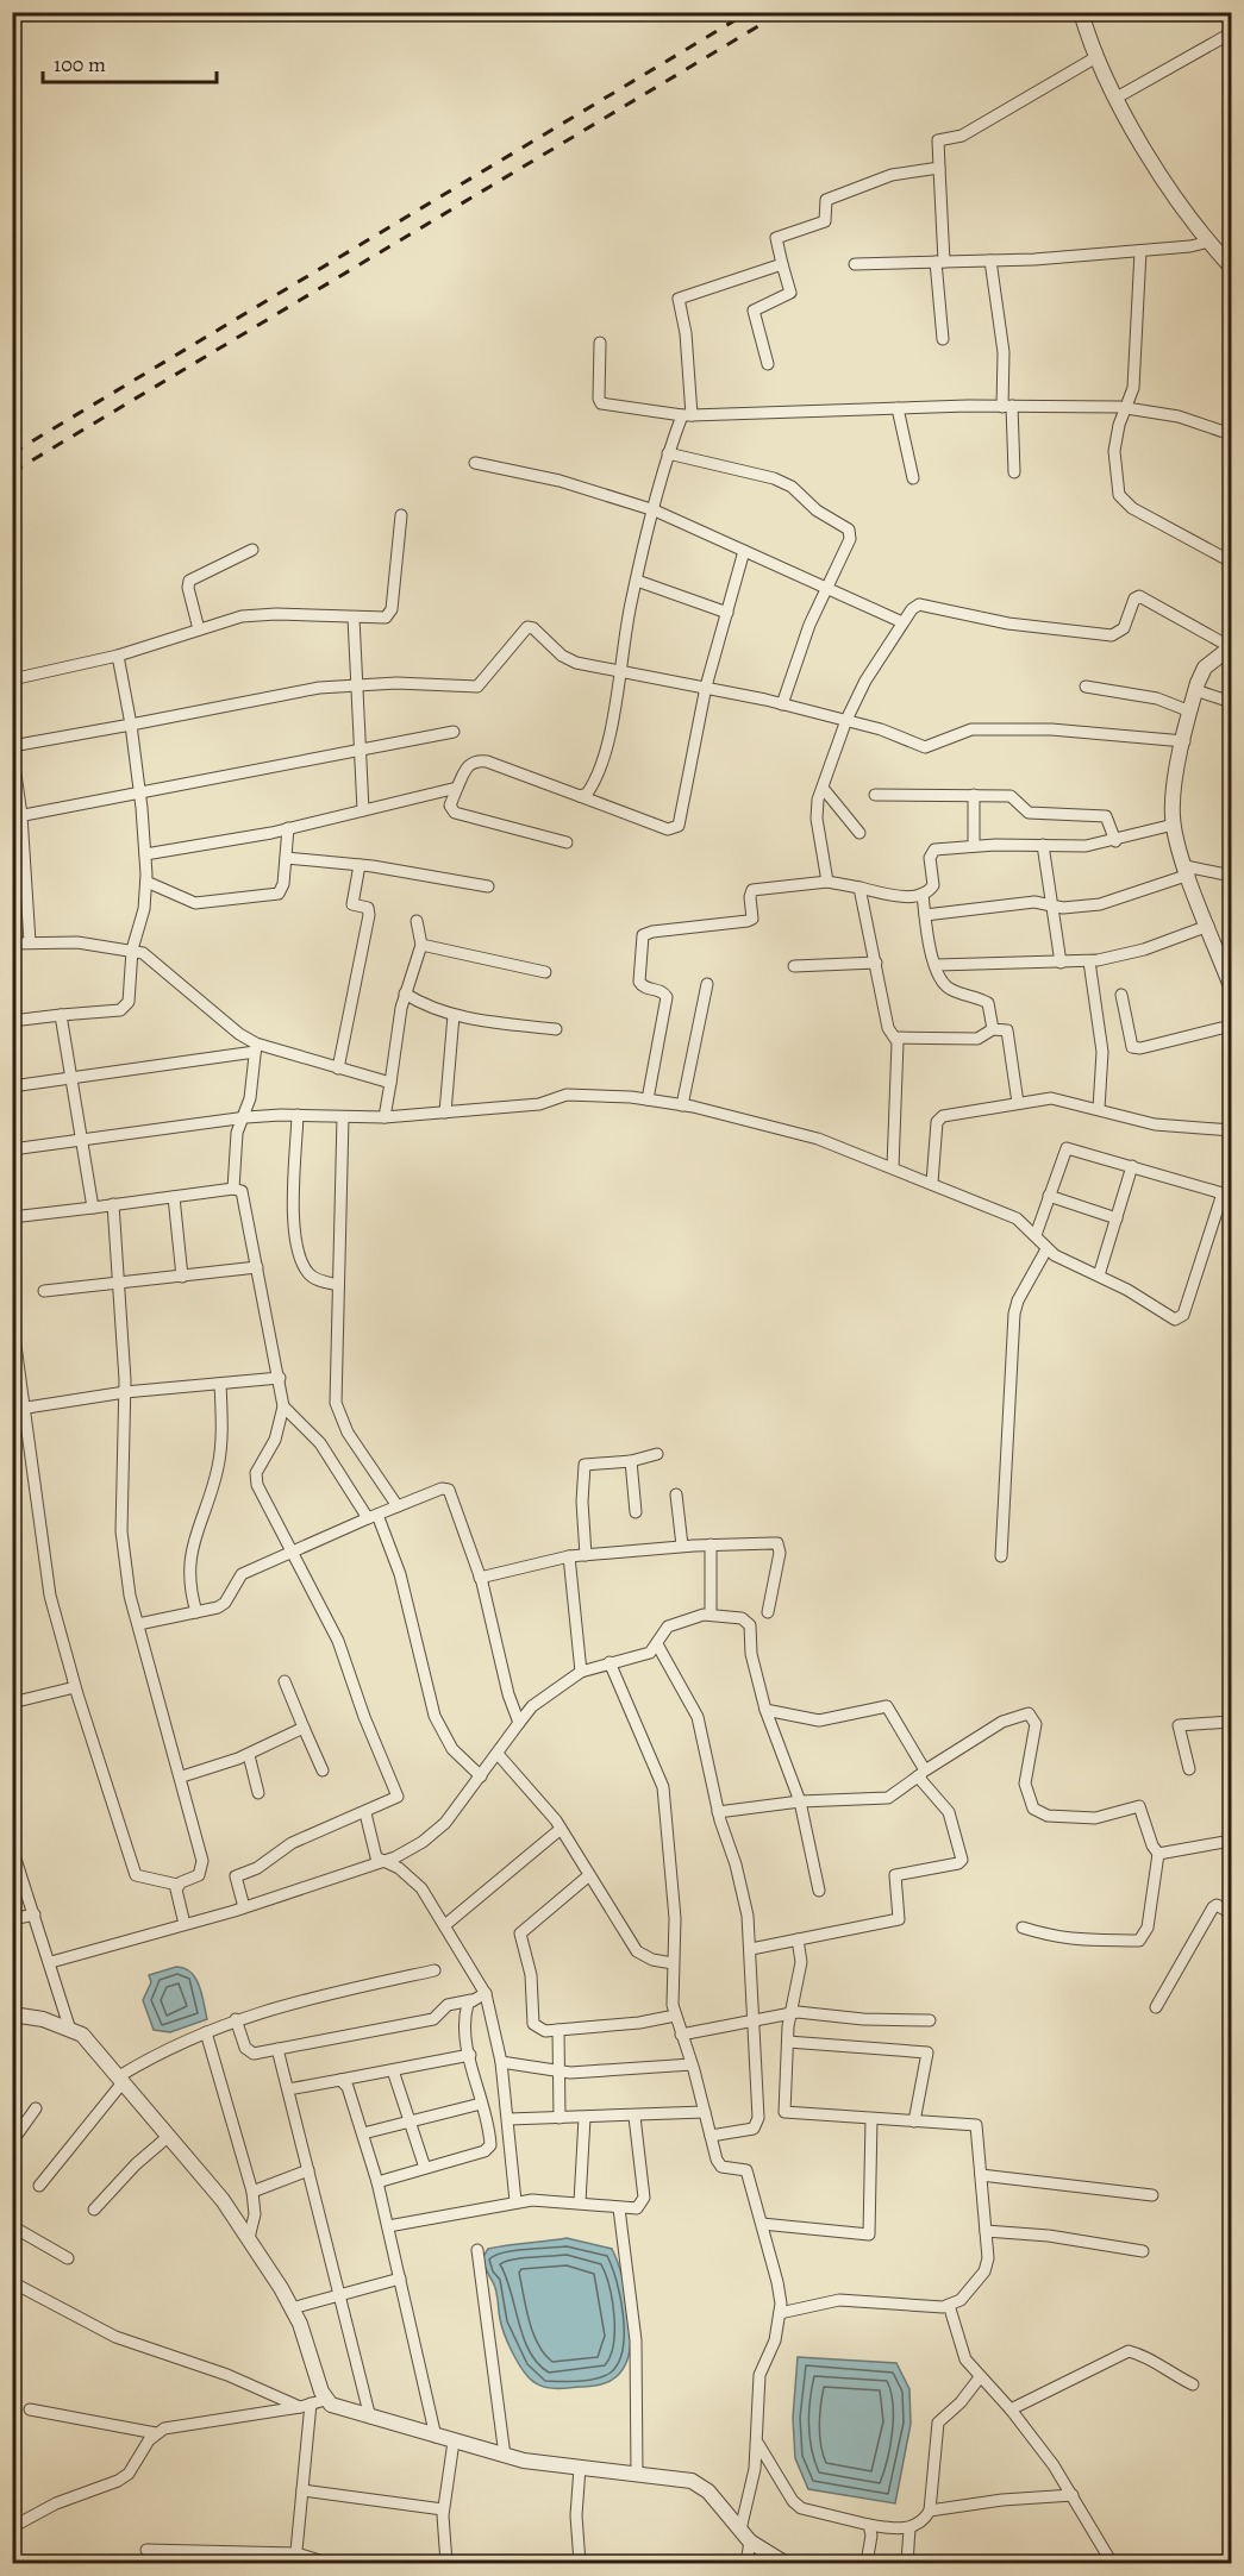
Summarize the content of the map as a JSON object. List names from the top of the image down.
{
  "scale_bar": "100 m"
}
